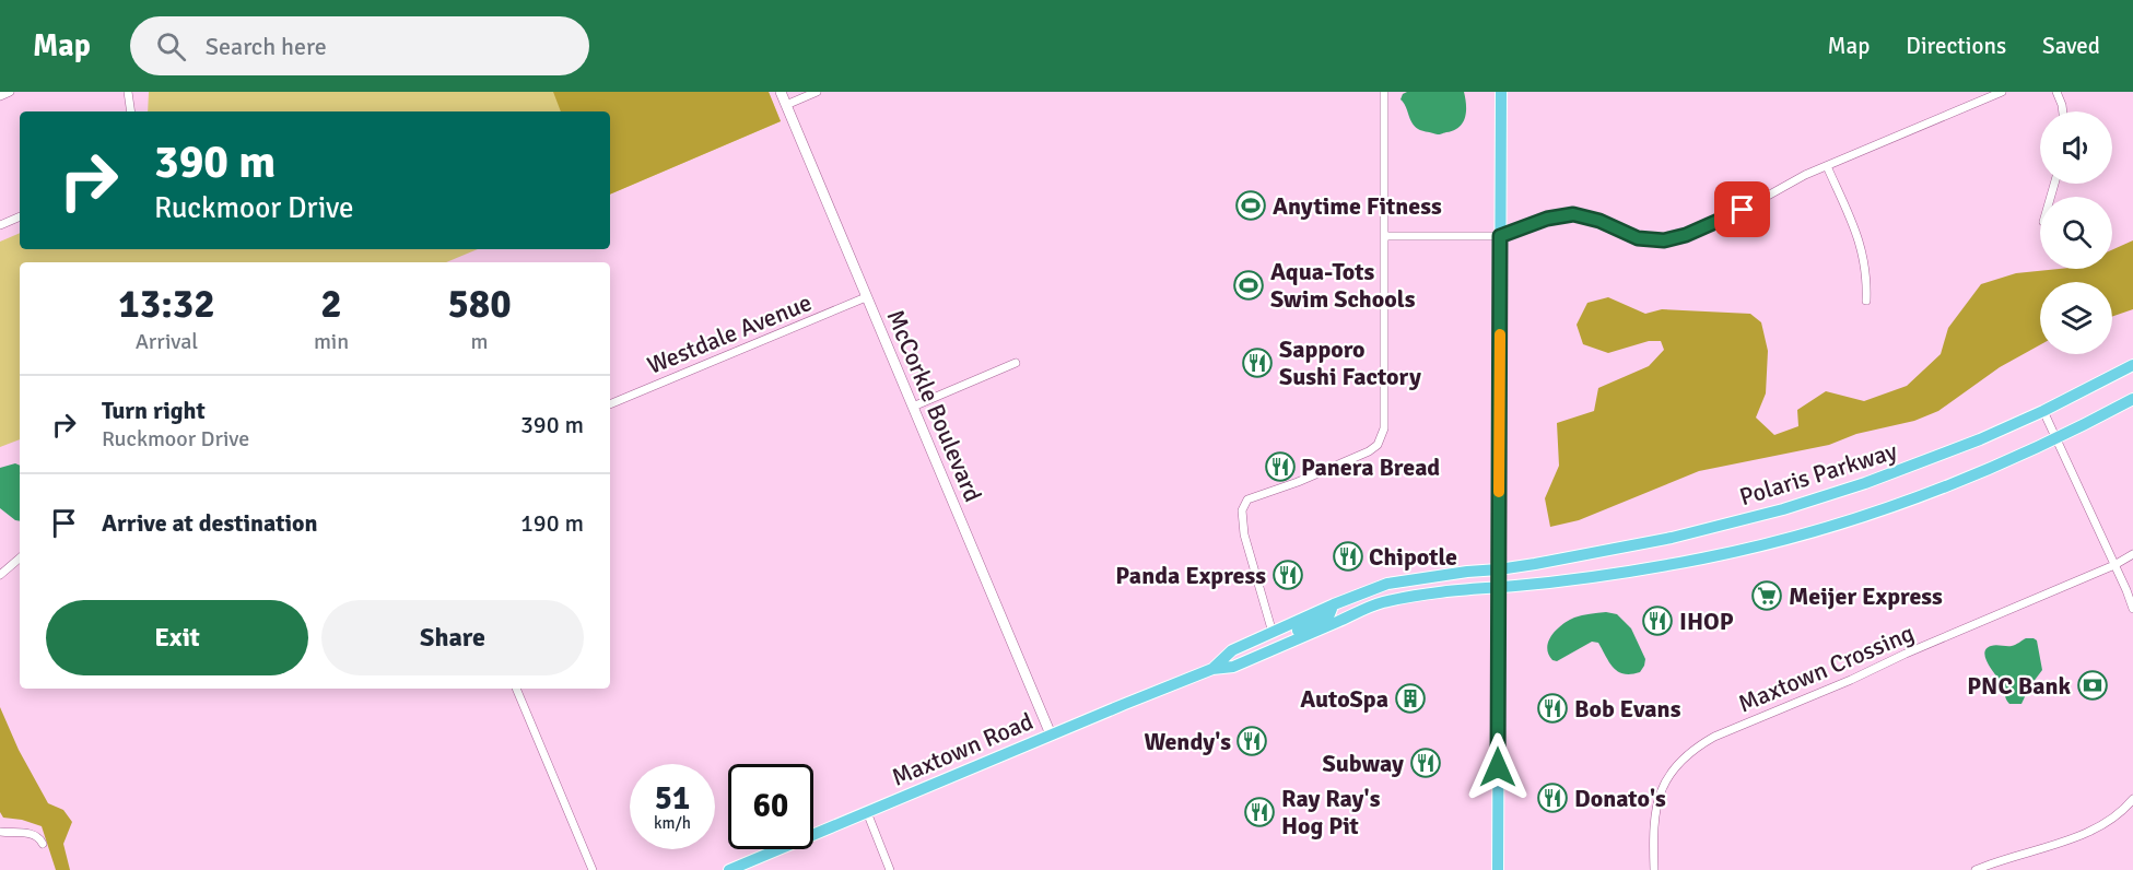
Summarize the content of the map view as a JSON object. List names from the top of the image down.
{
  "streets": {
    "main road": ["Polaris Parkway", "Maxtown Road"],
    "street": ["Westdale Avenue", "McCorkle Boulevard", "Maxtown Crossing"]
  },
  "crossings": [
    ["Westdale Avenue", "McCorkle Boulevard"],
    ["McCorkle Boulevard", "Maxtown Road"],
    ["Polaris Parkway", "Maxtown Road"]
  ],
  "places": {
    "sports": ["Anytime Fitness", "Aqua-Tots Swim Schools"],
    "restaurant": [
      "Sapporo Sushi Factory",
      "Panera Bread",
      "Chipotle",
      "Panda Express",
      "IHOP",
      "Bob Evans",
      "Wendy's",
      "Subway",
      "Donato's",
      "Ray Ray's Hog Pit"
    ],
    "supermarket": ["Meijer Express"],
    "bank": ["PNC Bank"],
    "building": ["AutoSpa"]
  },
  "page": {
    "header": "Map",
    "search": "Search here",
    "nav": ["Map", "Directions", "Saved"],
    "turn": ["390 m", "Ruckmoor Drive"],
    "eta": [
      "13:32",
      "Arrival",
      "2",
      "min",
      "580",
      "m"
    ],
    "list": [
      {
        "name": "Turn right",
        "note": "Ruckmoor Drive",
        "value": "390 m"
      },
      {
        "name": "Arrive at destination",
        "value": "190 m"
      }
    ],
    "buttons": ["Exit", "Share"],
    "speed": "51 km/h",
    "limit": "60"
  }
}
